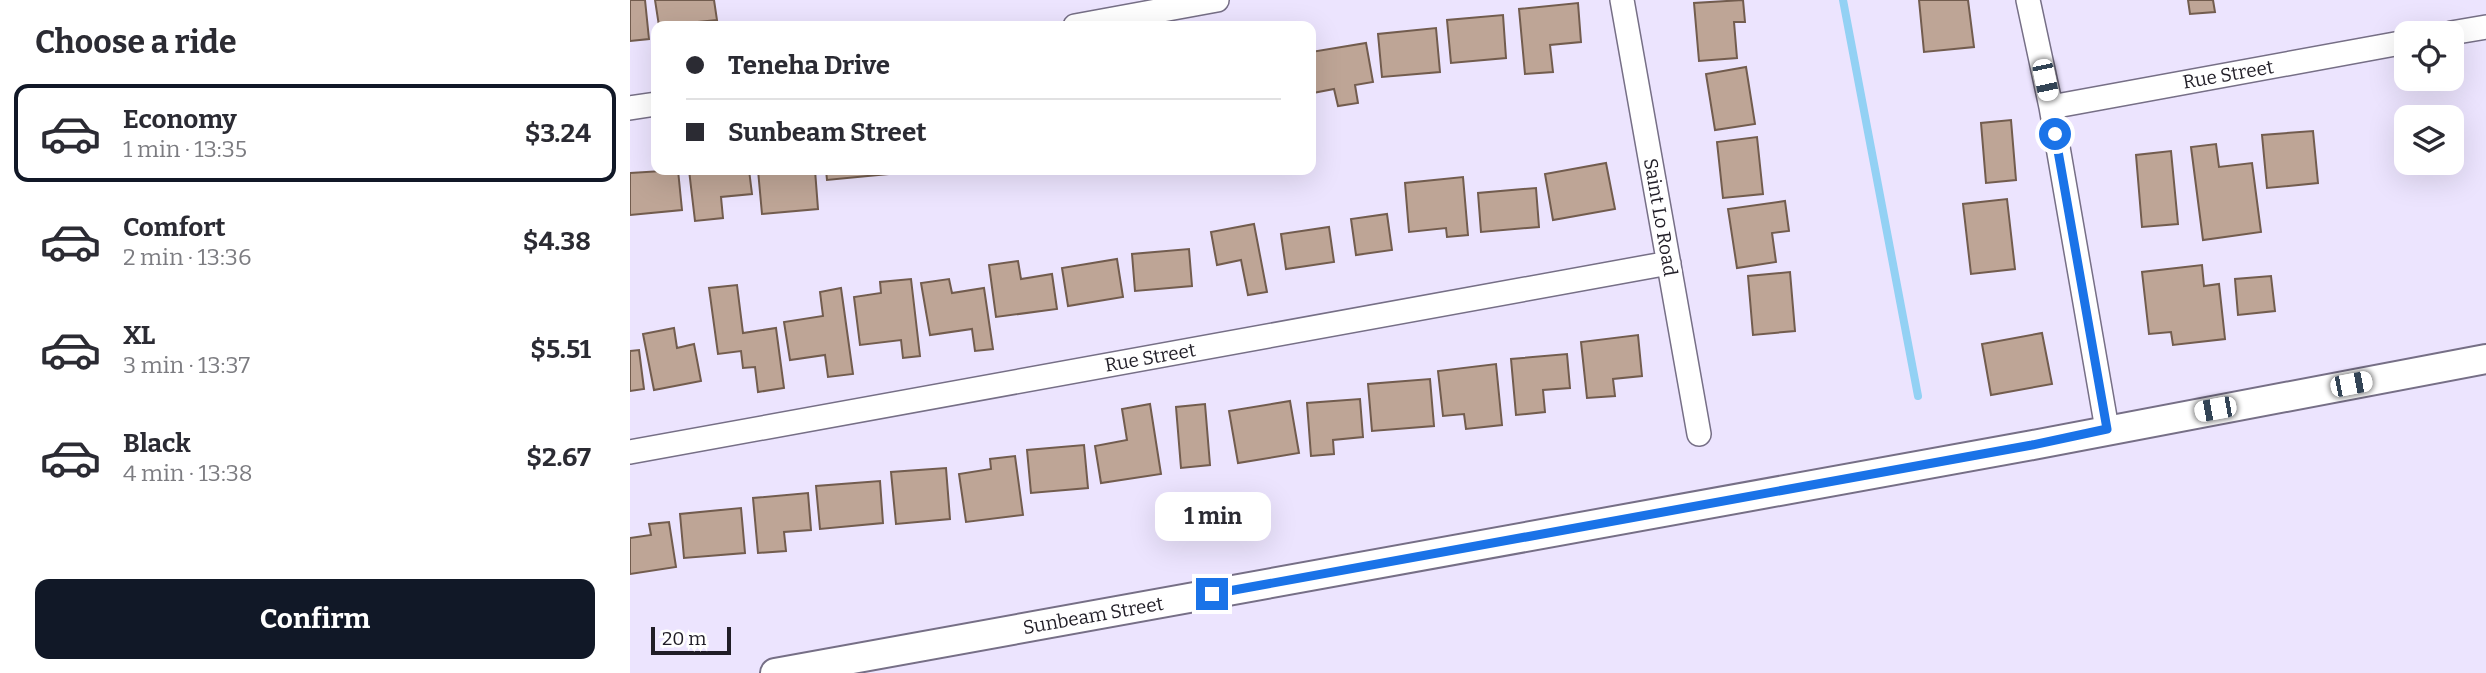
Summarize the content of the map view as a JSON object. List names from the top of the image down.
{
  "streets": {
    "street": ["Rue Street", "Saint Lo Road", "Sunbeam Street"]
  },
  "crossings": [
    ["Rue Street", "Saint Lo Road"]
  ],
  "scale_bar": "20 m",
  "page": {
    "heading": "Choose a ride",
    "banner": ["Teneha Drive", "Sunbeam Street"],
    "list": [
      {
        "name": "Economy",
        "note": "1 min · 13:35",
        "value": "$3.24"
      },
      {
        "name": "Comfort",
        "note": "2 min · 13:36",
        "value": "$4.38"
      },
      {
        "name": "XL",
        "note": "3 min · 13:37",
        "value": "$5.51"
      },
      {
        "name": "Black",
        "note": "4 min · 13:38",
        "value": "$2.67"
      }
    ],
    "bubble": "1 min",
    "buttons": "Confirm",
    "scale": "20 m"
  }
}
